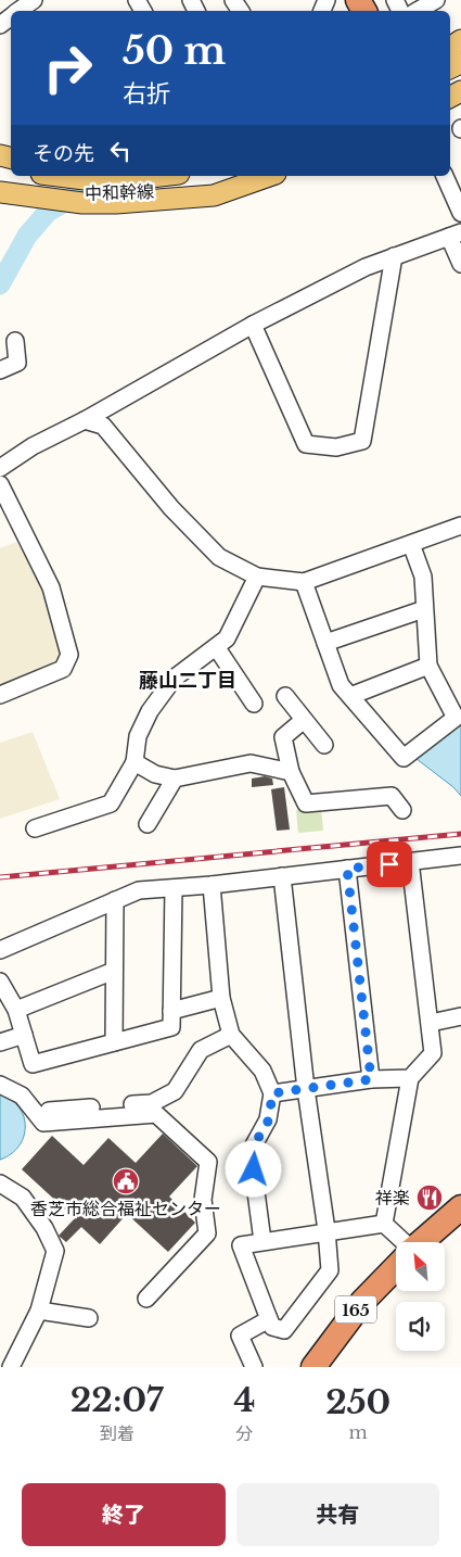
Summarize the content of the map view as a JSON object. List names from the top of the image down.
{
  "streets": {
    "highway": ["165"],
    "main road": ["中和幹線"]
  },
  "districts": ["藤山二丁目"],
  "places": {
    "public building": ["香芝市総合福祉センター"],
    "restaurant": ["祥楽"]
  },
  "north": "top left",
  "page": {
    "turn": ["50 m", "右折"],
    "then": "その先",
    "eta": [
      "22:07",
      "到着",
      "4",
      "分",
      "250",
      "m"
    ],
    "buttons": ["終了", "共有"]
  }
}
